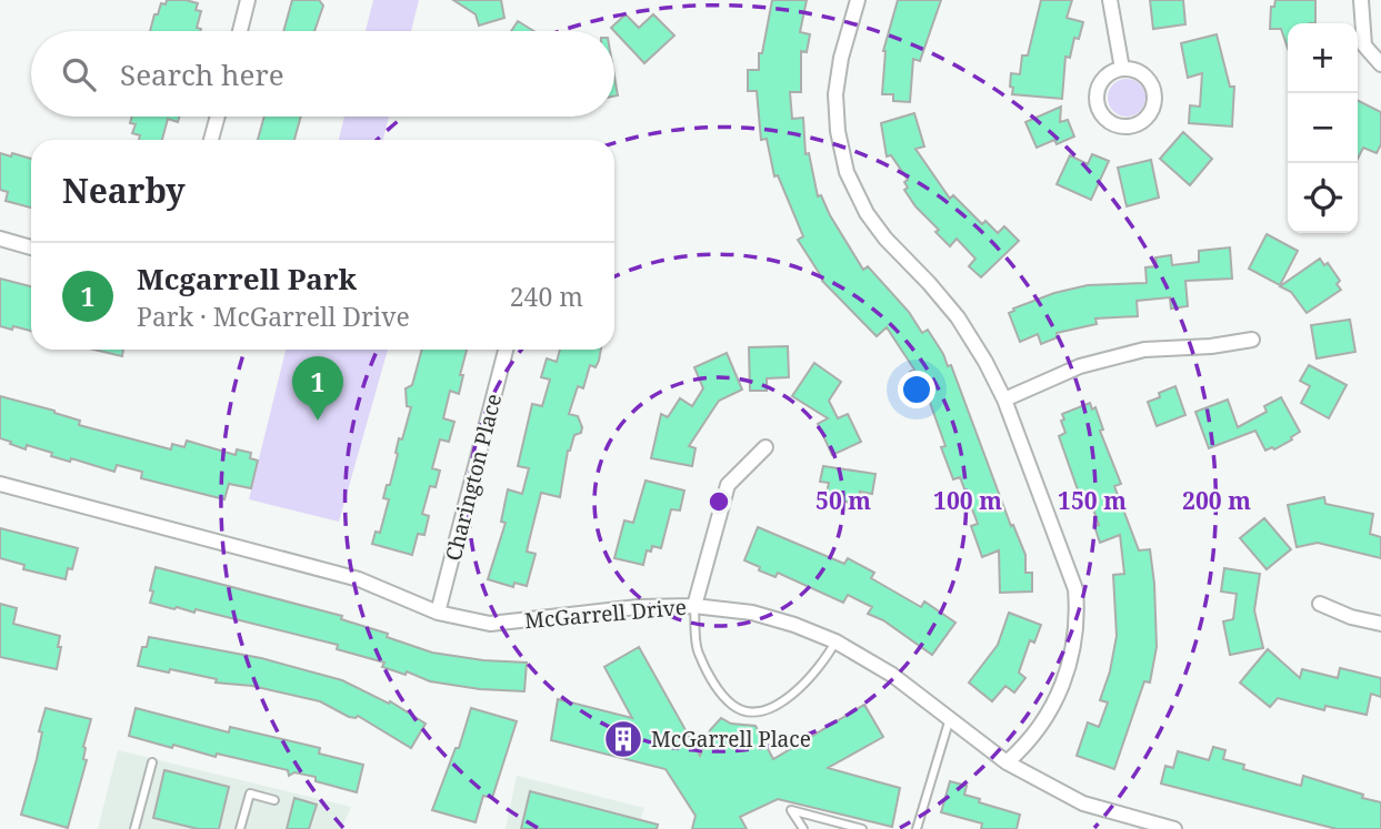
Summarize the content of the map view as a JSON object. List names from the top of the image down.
{
  "streets": {
    "street": ["Charington Place", "McGarrell Drive"]
  },
  "crossings": [
    ["Charington Place", "McGarrell Drive"]
  ],
  "places": {
    "building": ["McGarrell Place"]
  },
  "page": {
    "map_buttons": ["+", "−"],
    "search": "Search here",
    "heading": "Nearby",
    "list": [
      {
        "mark": "1",
        "name": "Mcgarrell Park",
        "note": "Park · McGarrell Drive",
        "value": "240 m"
      }
    ],
    "pins": "1"
  },
  "rings": [
    "50 m",
    "100 m",
    "150 m",
    "200 m"
  ]
}
